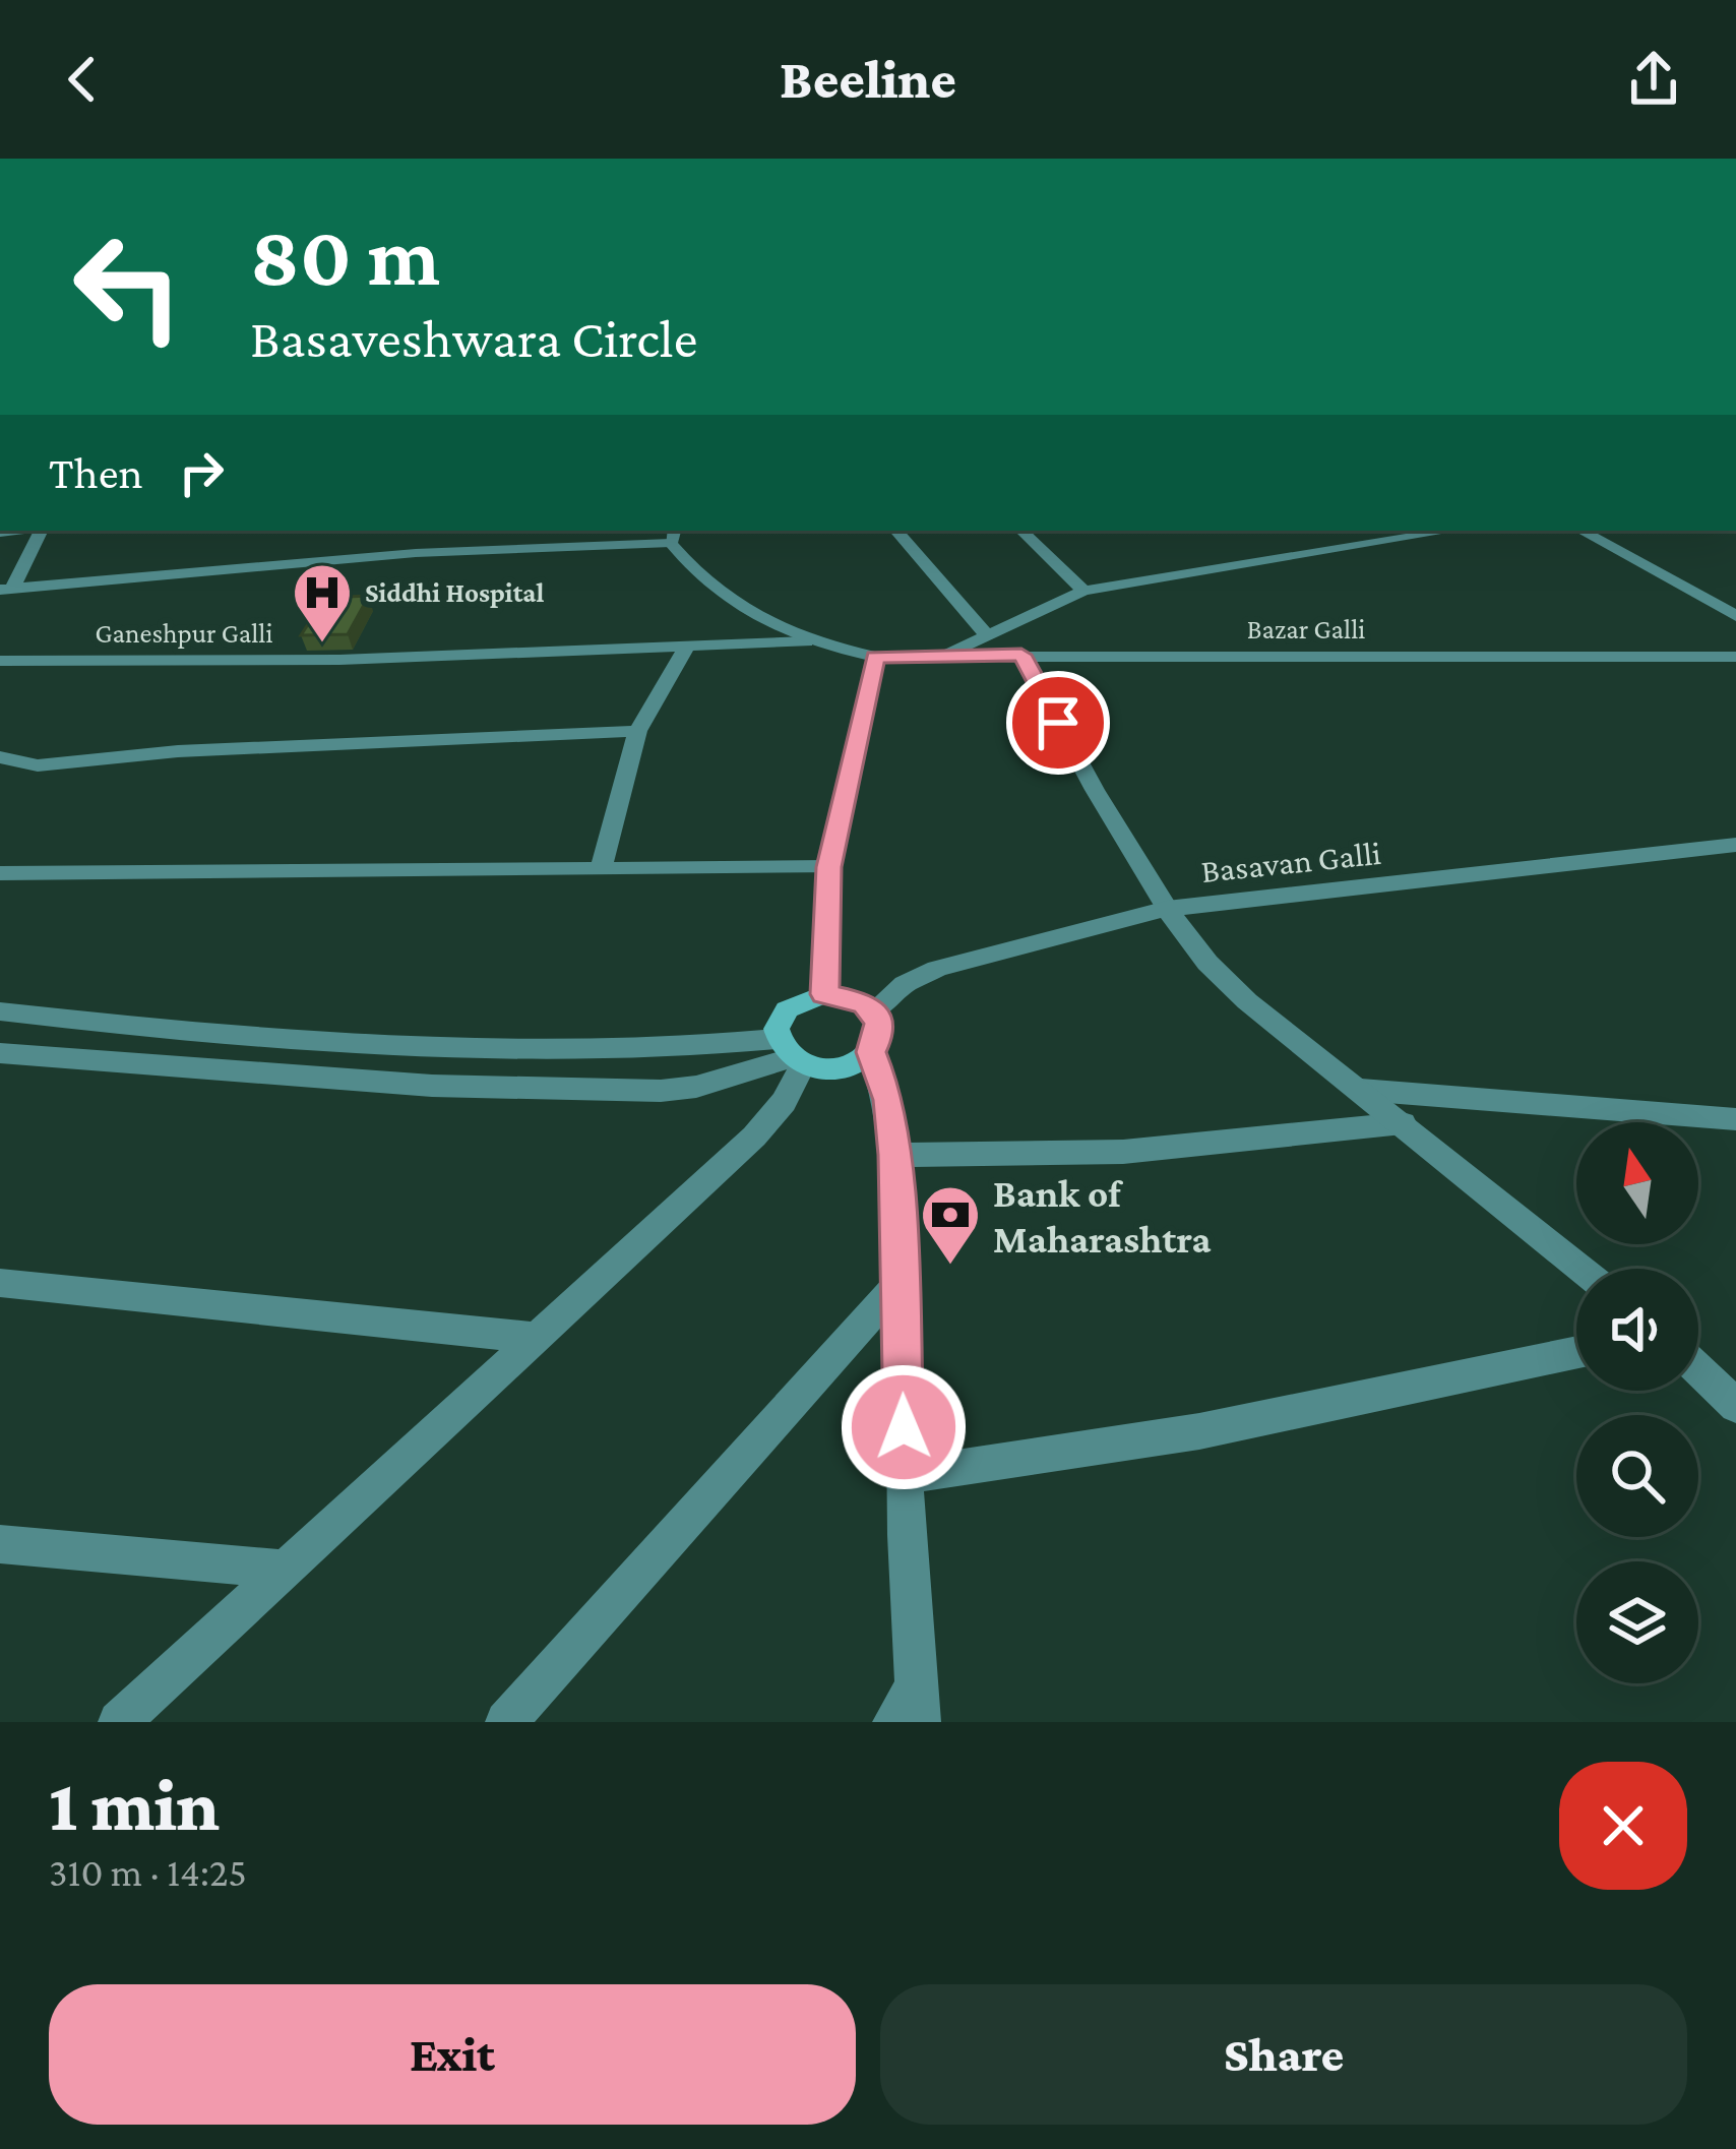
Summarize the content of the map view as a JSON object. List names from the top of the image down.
{
  "streets": {
    "street": ["Bazar Galli", "Ganeshpur Galli", "Basavan Galli"]
  },
  "crossings": [
    ["Bazar Galli", "Ganeshpur Galli"]
  ],
  "places": {
    "hospital": ["Siddhi Hospital"],
    "bank": ["Bank of Maharashtra"]
  },
  "north": "top",
  "page": {
    "header": "Beeline",
    "turn": ["80 m", "Basaveshwara Circle"],
    "then": "Then",
    "heading": ["1 min", "310 m · 14:25"],
    "buttons": ["Exit", "Share"]
  }
}
